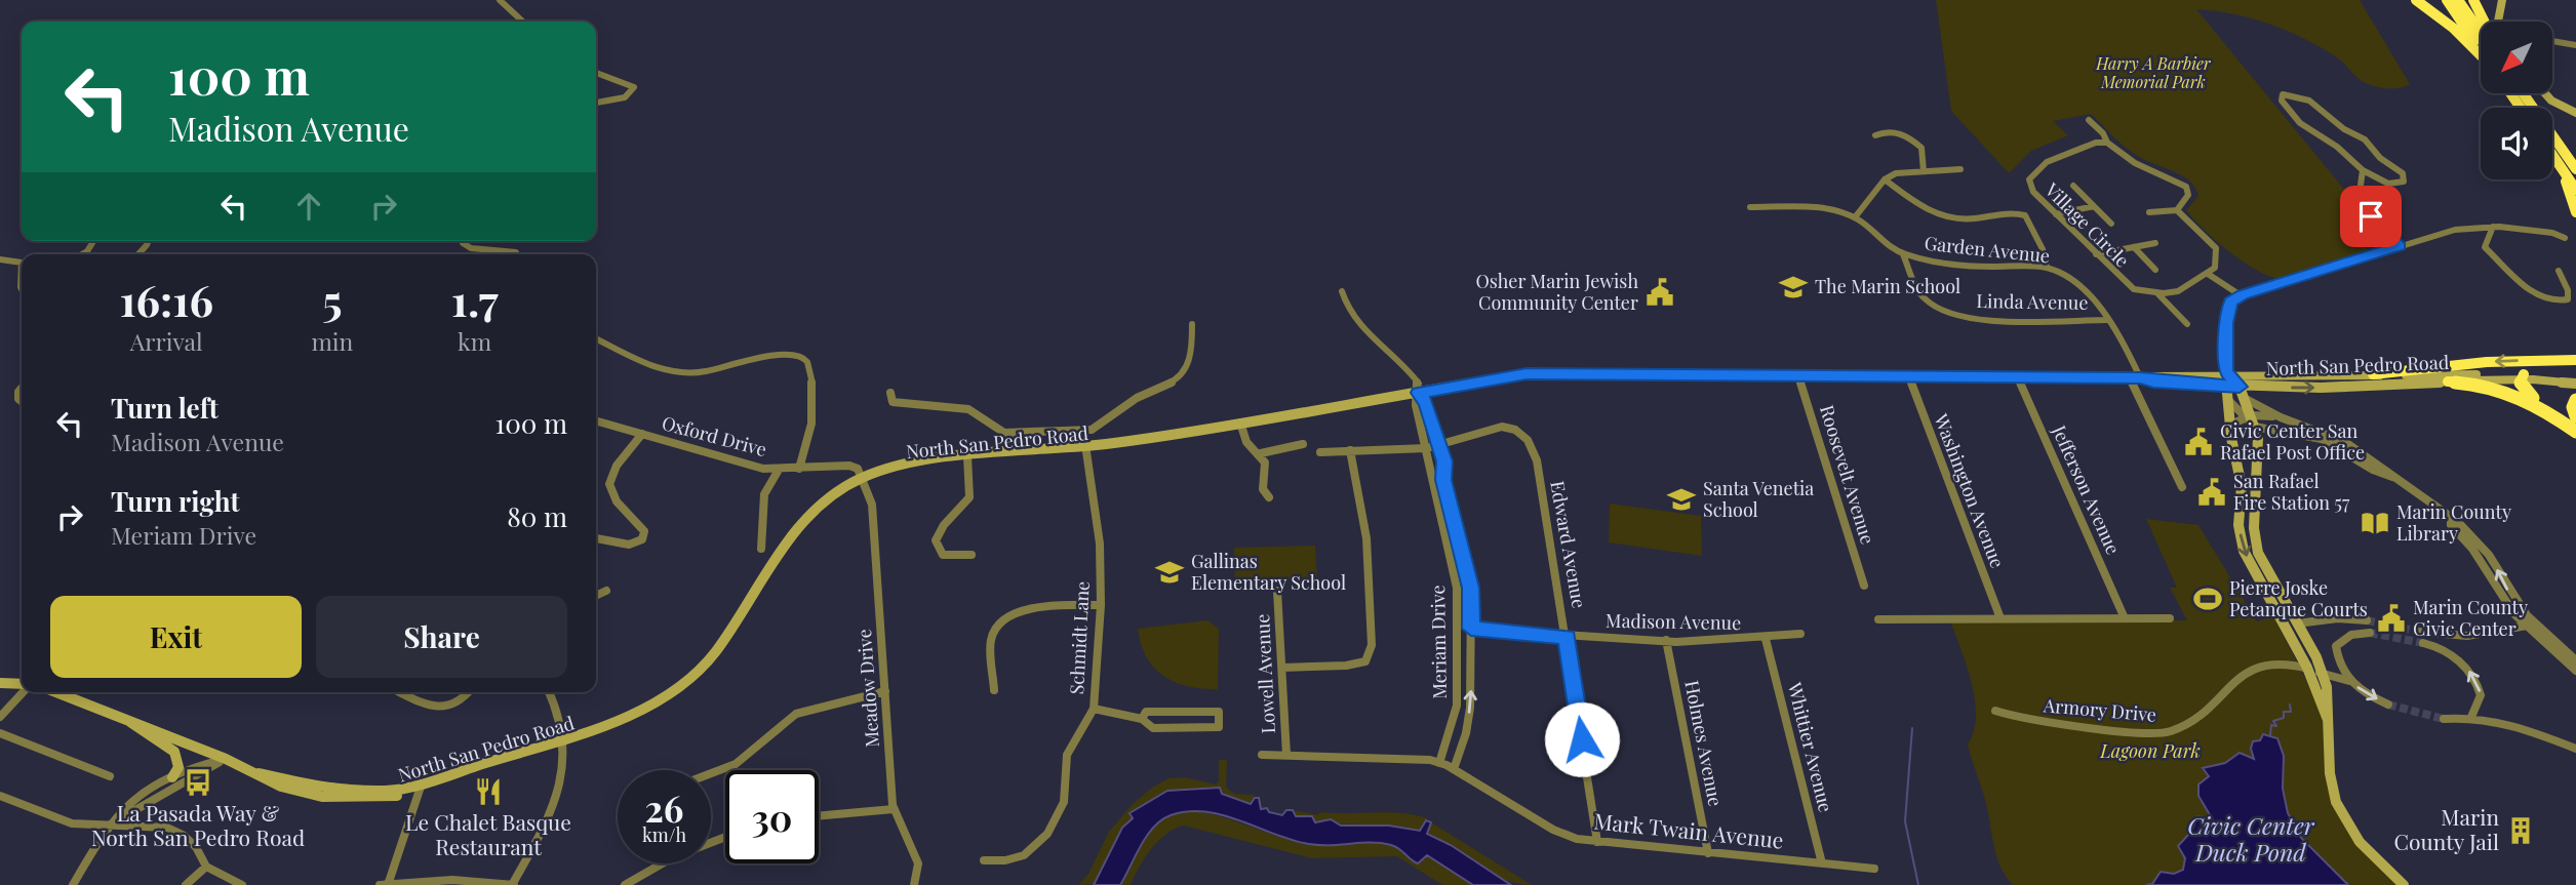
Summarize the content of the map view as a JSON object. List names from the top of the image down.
{
  "streets": {
    "main road": ["North San Pedro Road"],
    "street": [
      "Village Circle",
      "Garden Avenue",
      "Linda Avenue",
      "Oxford Drive",
      "Roosevelt Avenue",
      "Jefferson Avenue",
      "Washington Avenue",
      "Edward Avenue",
      "Madison Avenue",
      "Schmidt Lane",
      "Meriam Drive",
      "Lowell Avenue",
      "Meadow Drive",
      "Armory Drive",
      "Holmes Avenue",
      "Whittier Avenue",
      "Mark Twain Avenue"
    ]
  },
  "crossings": [
    ["Garden Avenue", "Linda Avenue"],
    ["Garden Avenue", "North San Pedro Road"],
    ["North San Pedro Road", "Oxford Drive"],
    ["North San Pedro Road", "Roosevelt Avenue"],
    ["North San Pedro Road", "Jefferson Avenue"],
    ["North San Pedro Road", "Washington Avenue"],
    ["North San Pedro Road", "Schmidt Lane"],
    ["North San Pedro Road", "Meriam Drive"],
    ["North San Pedro Road", "Meadow Drive"],
    ["Oxford Drive", "Meadow Drive"],
    ["Edward Avenue", "Madison Avenue"],
    ["Edward Avenue", "Meriam Drive"],
    ["Edward Avenue", "Mark Twain Avenue"],
    ["Madison Avenue", "Meriam Drive"],
    ["Madison Avenue", "Holmes Avenue"],
    ["Madison Avenue", "Whittier Avenue"],
    ["Meriam Drive", "Mark Twain Avenue"],
    ["Lowell Avenue", "Mark Twain Avenue"],
    ["Holmes Avenue", "Mark Twain Avenue"],
    ["Whittier Avenue", "Mark Twain Avenue"]
  ],
  "water": ["Civic Center Duck Pond"],
  "parks": ["Harry A Barbier Memorial Park", "Lagoon Park"],
  "places": {
    "school or university": ["The Marin School", "Santa Venetia School", "Gallinas Elementary School"],
    "public building": [
      "Osher Marin Jewish Community Center",
      "Civic Center San Rafael Post Office",
      "San Rafael Fire Station 57",
      "Marin County Civic Center"
    ],
    "library": ["Marin County Library"],
    "sports": ["Pierre Joske Petanque Courts"],
    "bus stop": ["La Pasada Way & North San Pedro Road"],
    "restaurant": ["Le Chalet Basque Restaurant"],
    "building": ["Marin County Jail"]
  },
  "north": "bottom left",
  "page": {
    "turn": ["100 m", "Madison Avenue"],
    "eta": [
      "16:16",
      "Arrival",
      "5",
      "min",
      "1.7",
      "km"
    ],
    "list": [
      {
        "name": "Turn left",
        "note": "Madison Avenue",
        "value": "100 m"
      },
      {
        "name": "Turn right",
        "note": "Meriam Drive",
        "value": "80 m"
      }
    ],
    "buttons": ["Exit", "Share"],
    "speed": "26 km/h",
    "limit": "30"
  }
}
